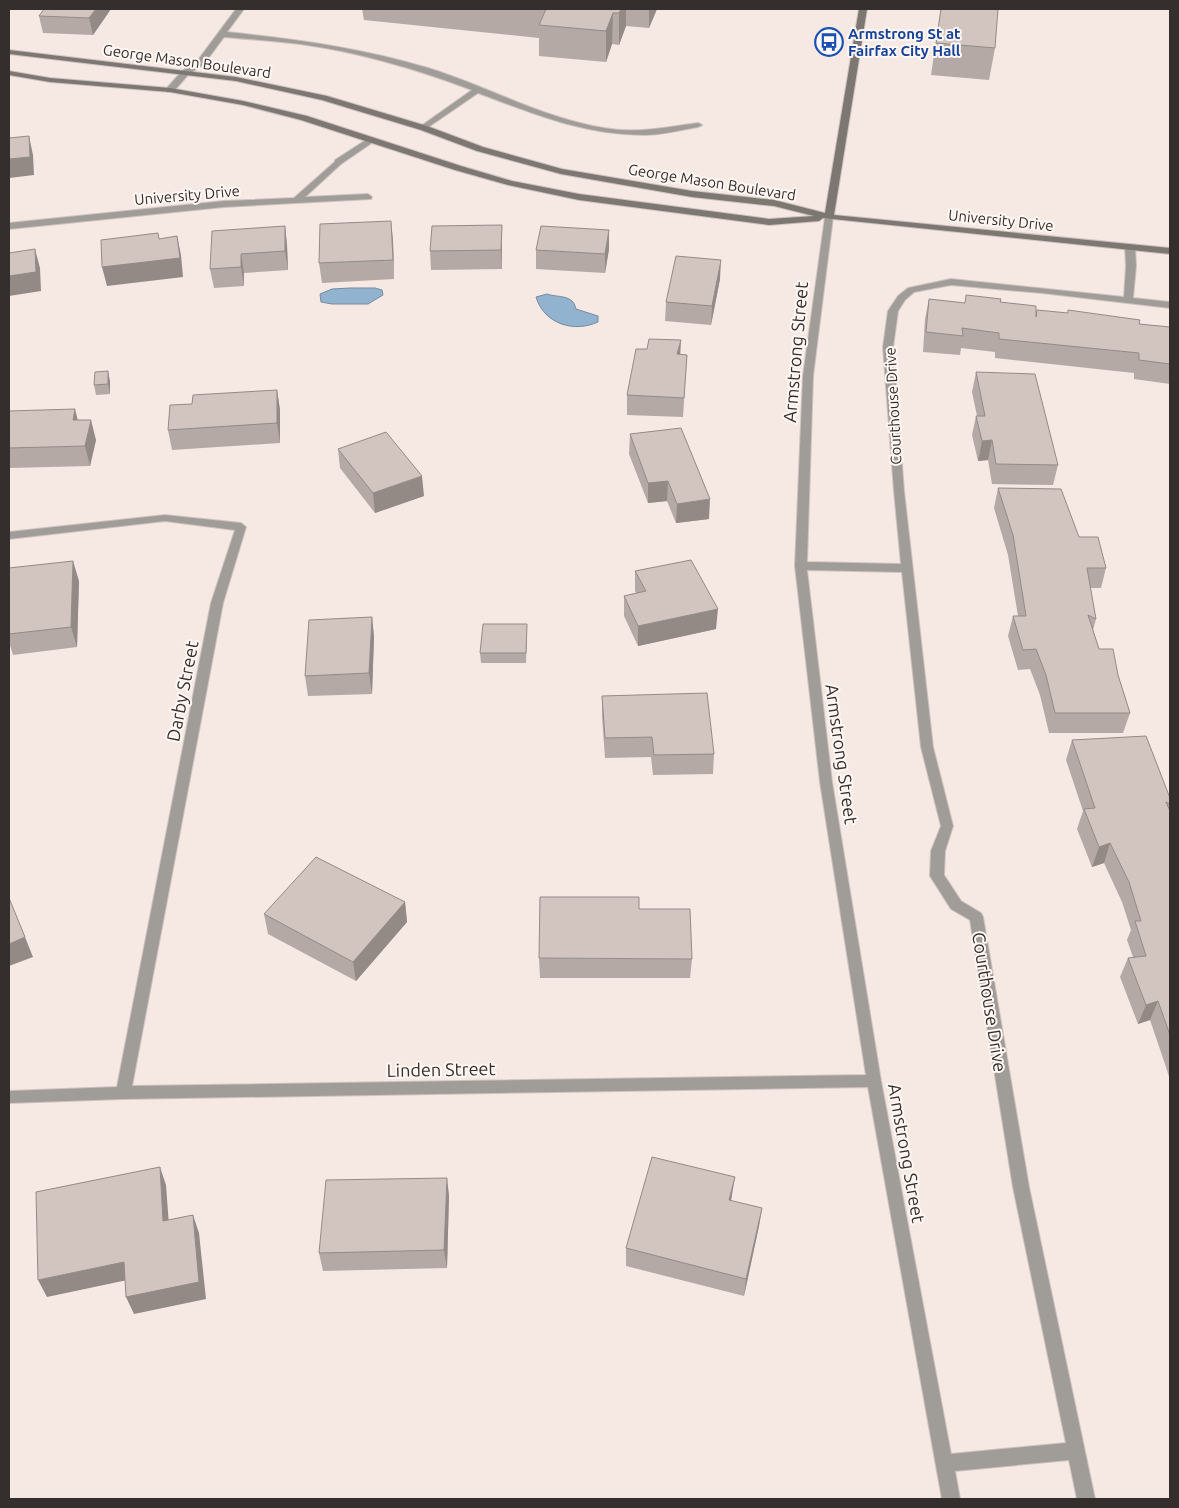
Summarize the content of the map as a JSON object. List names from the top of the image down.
{
  "streets": {
    "street": [
      "George Mason Boulevard",
      "University Drive",
      "Armstrong Street",
      "Courthouse Drive",
      "Darby Street",
      "Linden Street"
    ]
  },
  "crossings": [
    ["George Mason Boulevard", "University Drive"],
    ["George Mason Boulevard", "Armstrong Street"],
    ["University Drive", "Armstrong Street"],
    ["Armstrong Street", "Linden Street"],
    ["Darby Street", "Linden Street"]
  ],
  "places": {
    "bus stop": ["Armstrong St at Fairfax City Hall"]
  }
}
